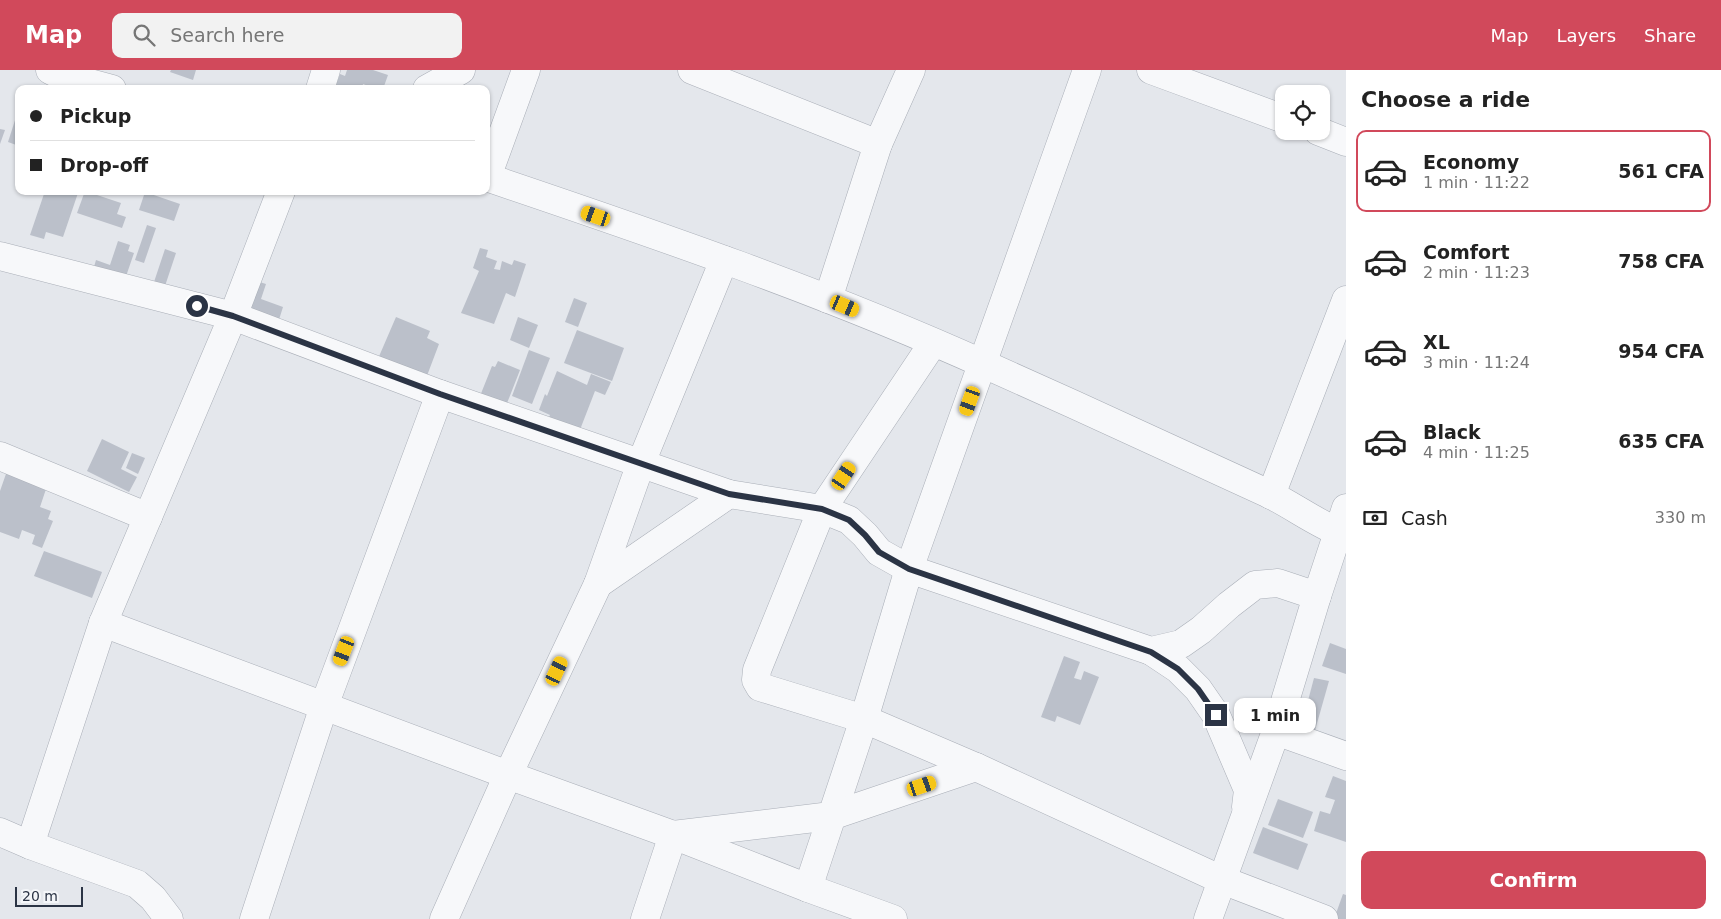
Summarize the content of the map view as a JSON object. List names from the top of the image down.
{
  "scale_bar": "20 m",
  "page": {
    "header": "Map",
    "search": "Search here",
    "nav": ["Map", "Layers", "Share"],
    "heading": "Choose a ride",
    "banner": ["Pickup", "Drop-off"],
    "list": [
      {
        "name": "Economy",
        "note": "1 min · 11:22",
        "value": "561 CFA"
      },
      {
        "name": "Comfort",
        "note": "2 min · 11:23",
        "value": "758 CFA"
      },
      {
        "name": "XL",
        "note": "3 min · 11:24",
        "value": "954 CFA"
      },
      {
        "name": "Black",
        "note": "4 min · 11:25",
        "value": "635 CFA"
      }
    ],
    "pay": ["Cash", "330 m"],
    "bubble": "1 min",
    "buttons": "Confirm",
    "scale": "20 m"
  }
}
